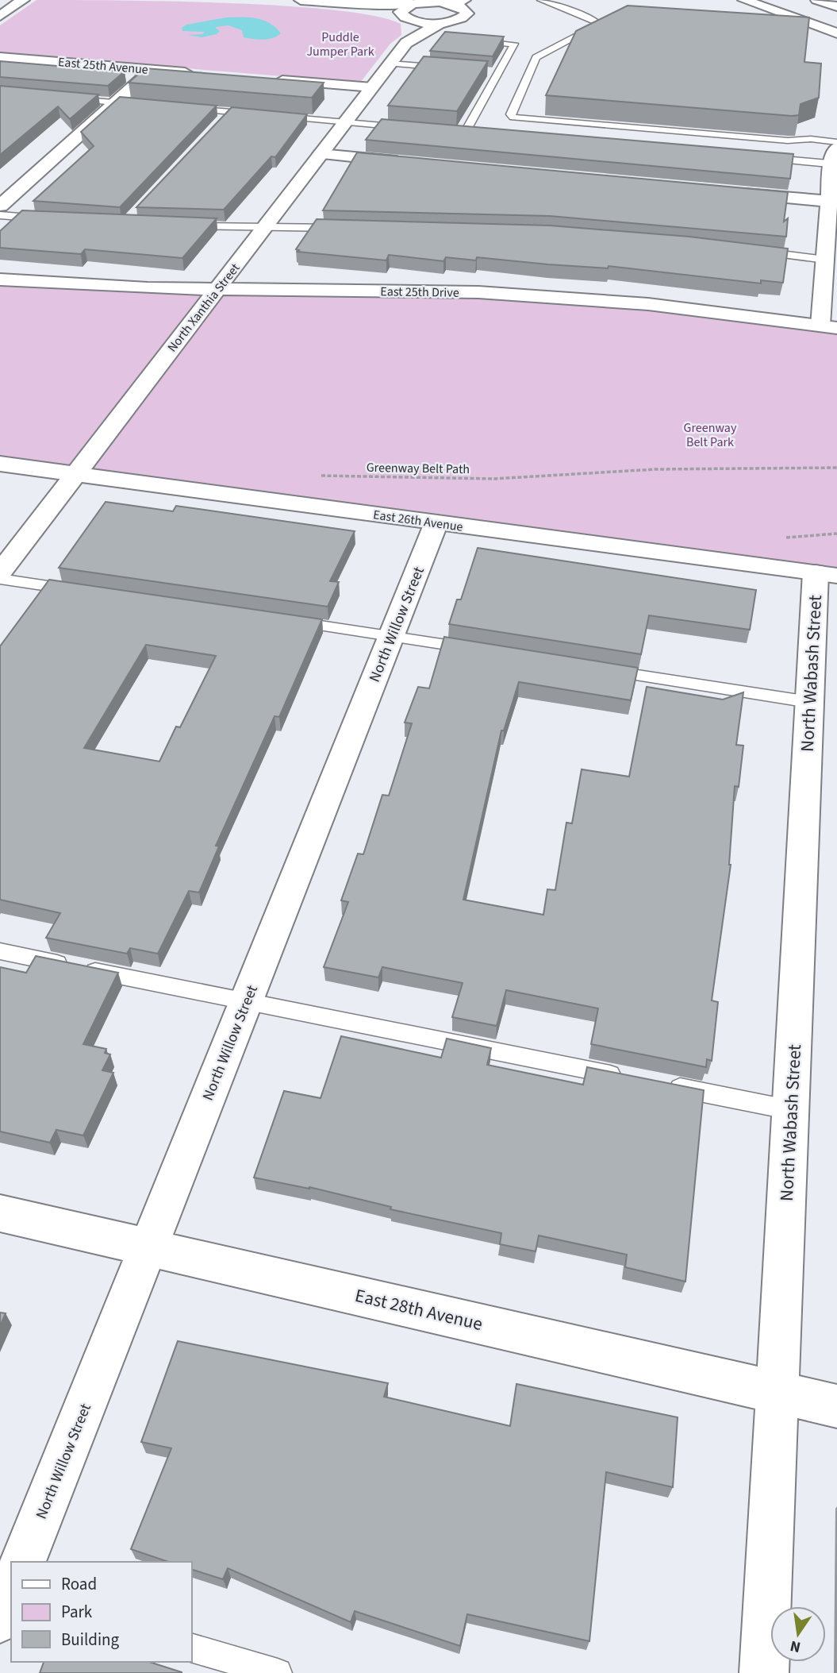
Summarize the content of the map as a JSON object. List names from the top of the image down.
{
  "streets": {
    "street": [
      "East 25th Avenue",
      "East 25th Drive",
      "North Xanthia Street",
      "East 26th Avenue",
      "North Willow Street",
      "North Wabash Street",
      "East 28th Avenue"
    ],
    "path": ["Greenway Belt Path"]
  },
  "crossings": [
    ["East 25th Drive", "North Xanthia Street"],
    ["North Xanthia Street", "East 26th Avenue"],
    ["East 26th Avenue", "North Willow Street"],
    ["East 26th Avenue", "North Wabash Street"],
    ["North Willow Street", "East 28th Avenue"],
    ["North Wabash Street", "East 28th Avenue"]
  ],
  "parks": ["Puddle Jumper Park", "Greenway Belt Park"],
  "legend": ["Road", "Park", "Building"],
  "north": "bottom"
}
